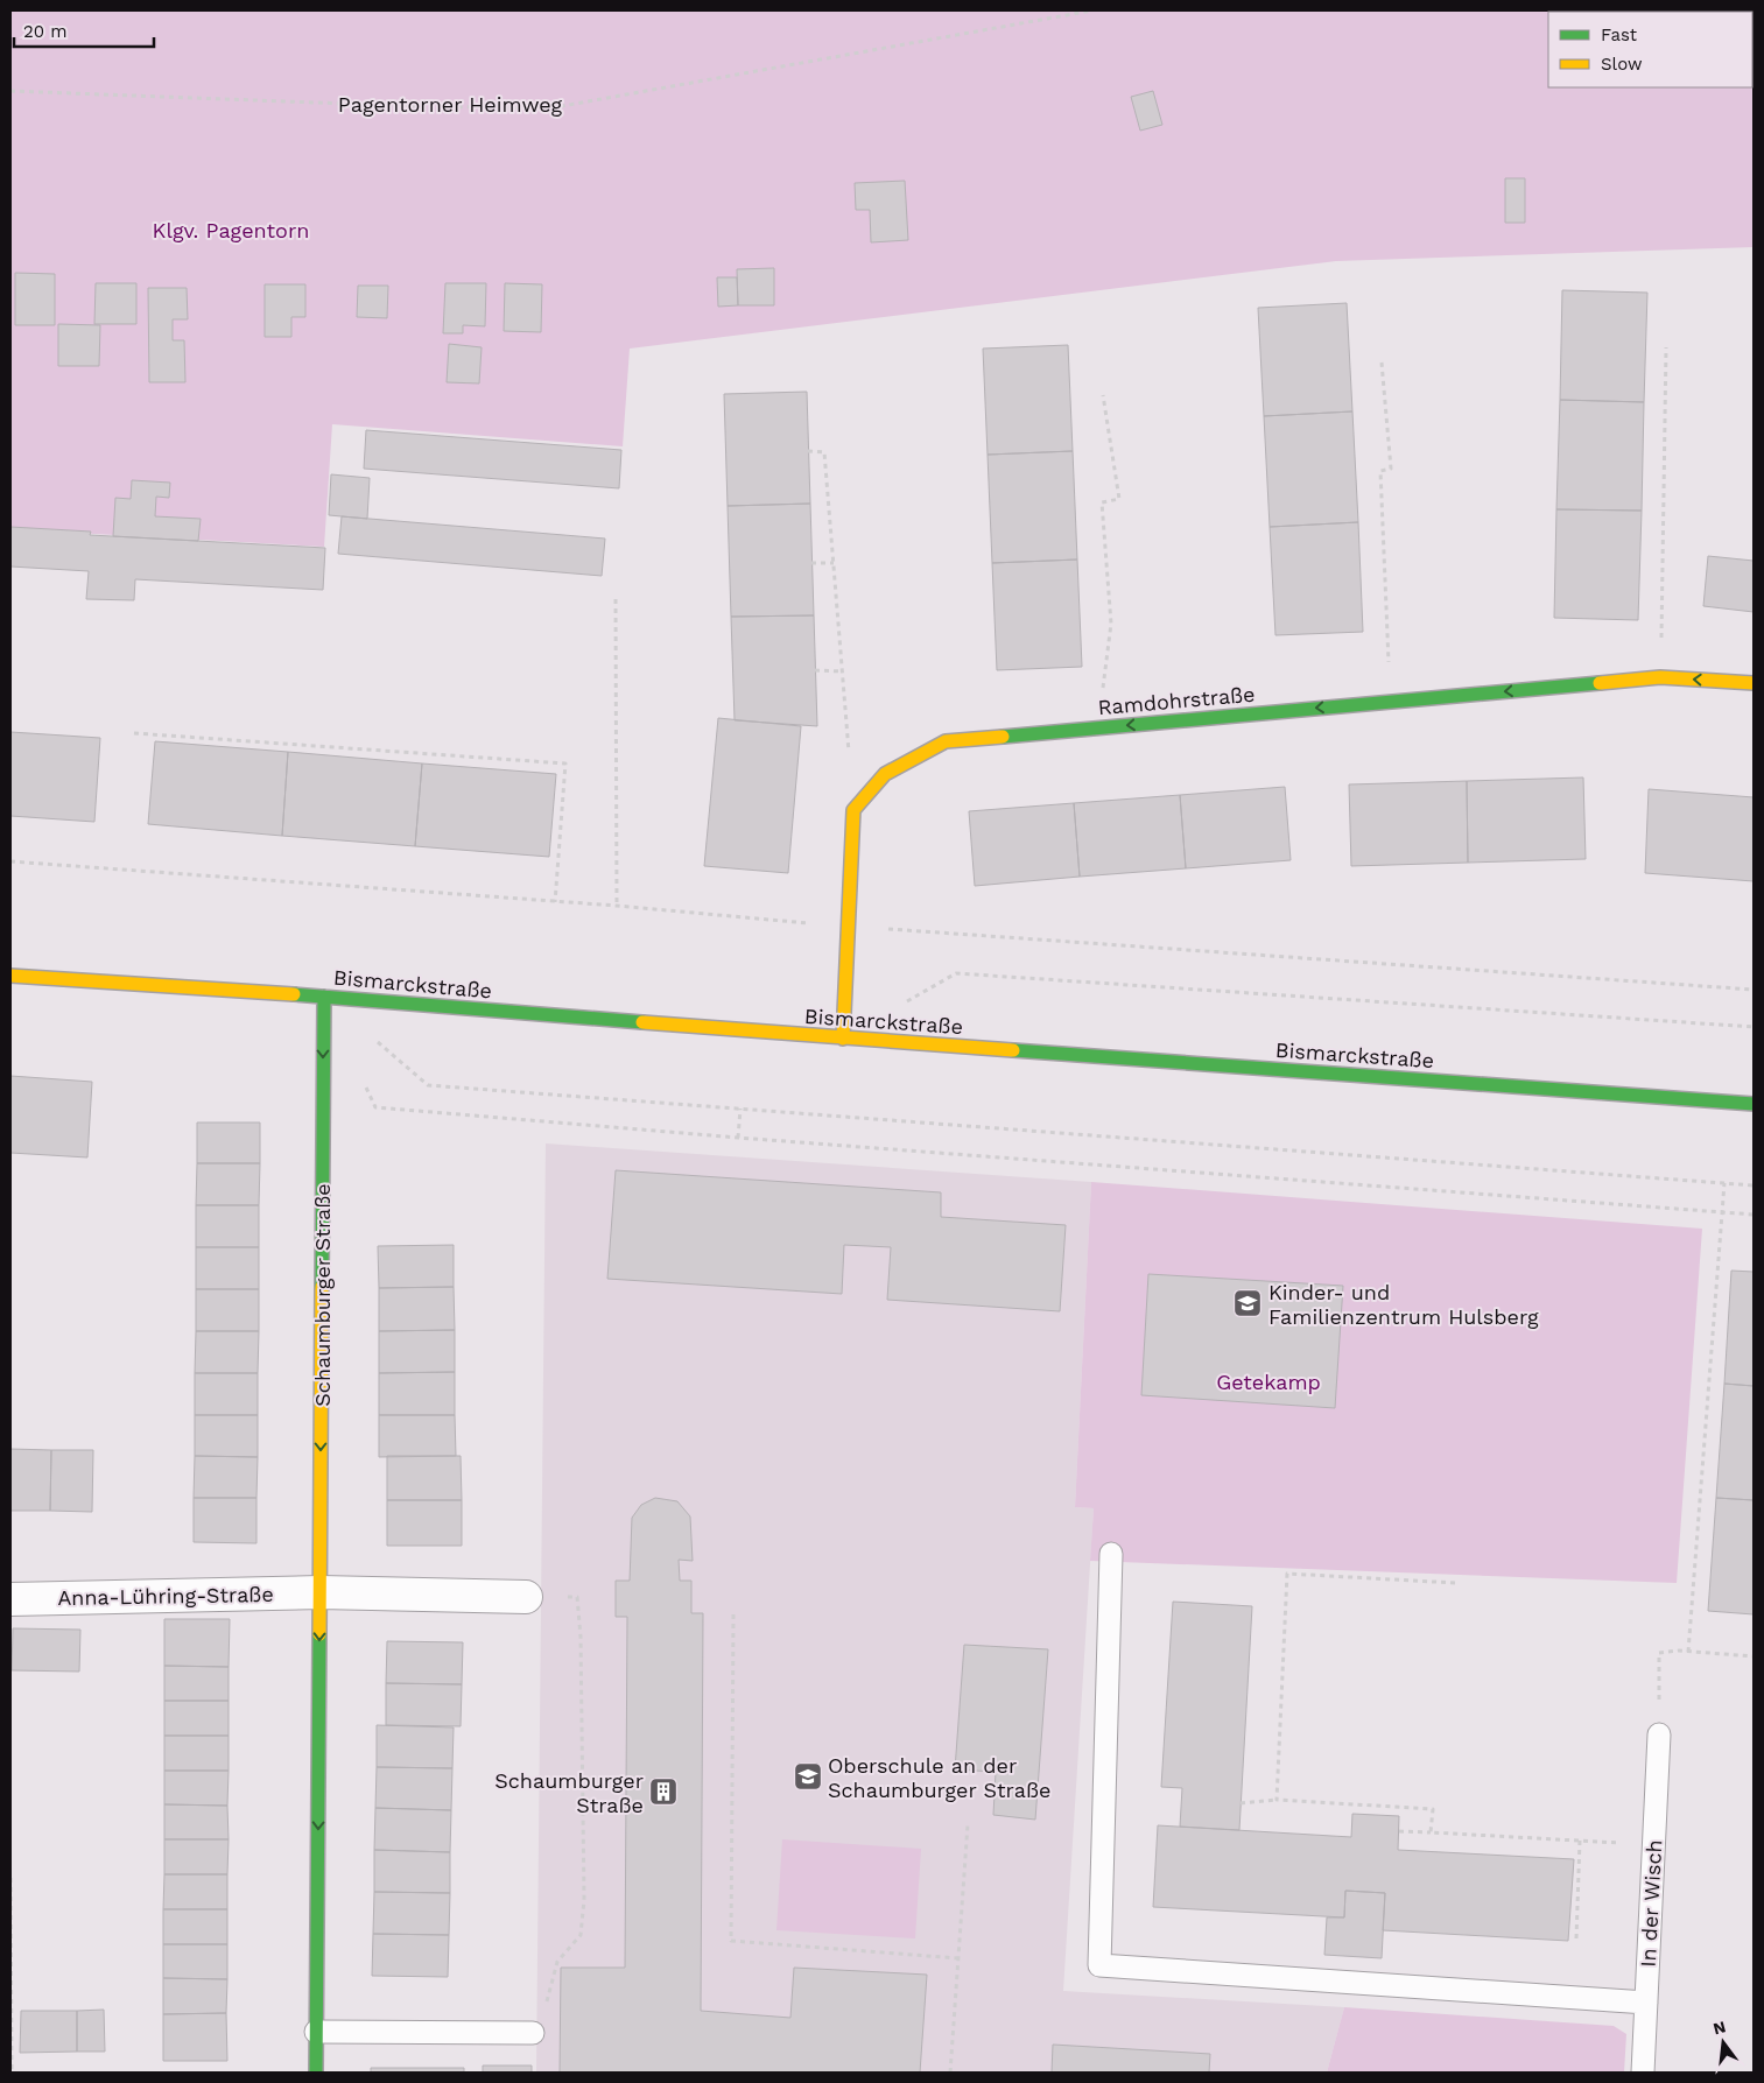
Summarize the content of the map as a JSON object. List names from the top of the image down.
{
  "streets": {
    "street": [
      "Ramdohrstraße",
      "Bismarckstraße",
      "Schaumburger Straße",
      "Anna-Lühring-Straße"
    ],
    "lane": ["In der Wisch"],
    "path": ["Pagentorner Heimweg"]
  },
  "crossings": [
    ["Bismarckstraße", "Schaumburger Straße"],
    ["Schaumburger Straße", "Anna-Lühring-Straße"]
  ],
  "one_way": ["Ramdohrstraße", "Schaumburger Straße"],
  "parks": ["Klgv. Pagentorn", "Getekamp"],
  "places": {
    "school or university": ["Kinder- und Familienzentrum Hulsberg", "Oberschule an der Schaumburger Straße"],
    "building": ["Schaumburger Straße"]
  },
  "legend": ["Fast", "Slow"],
  "scale_bar": "20 m",
  "north": "top"
}
